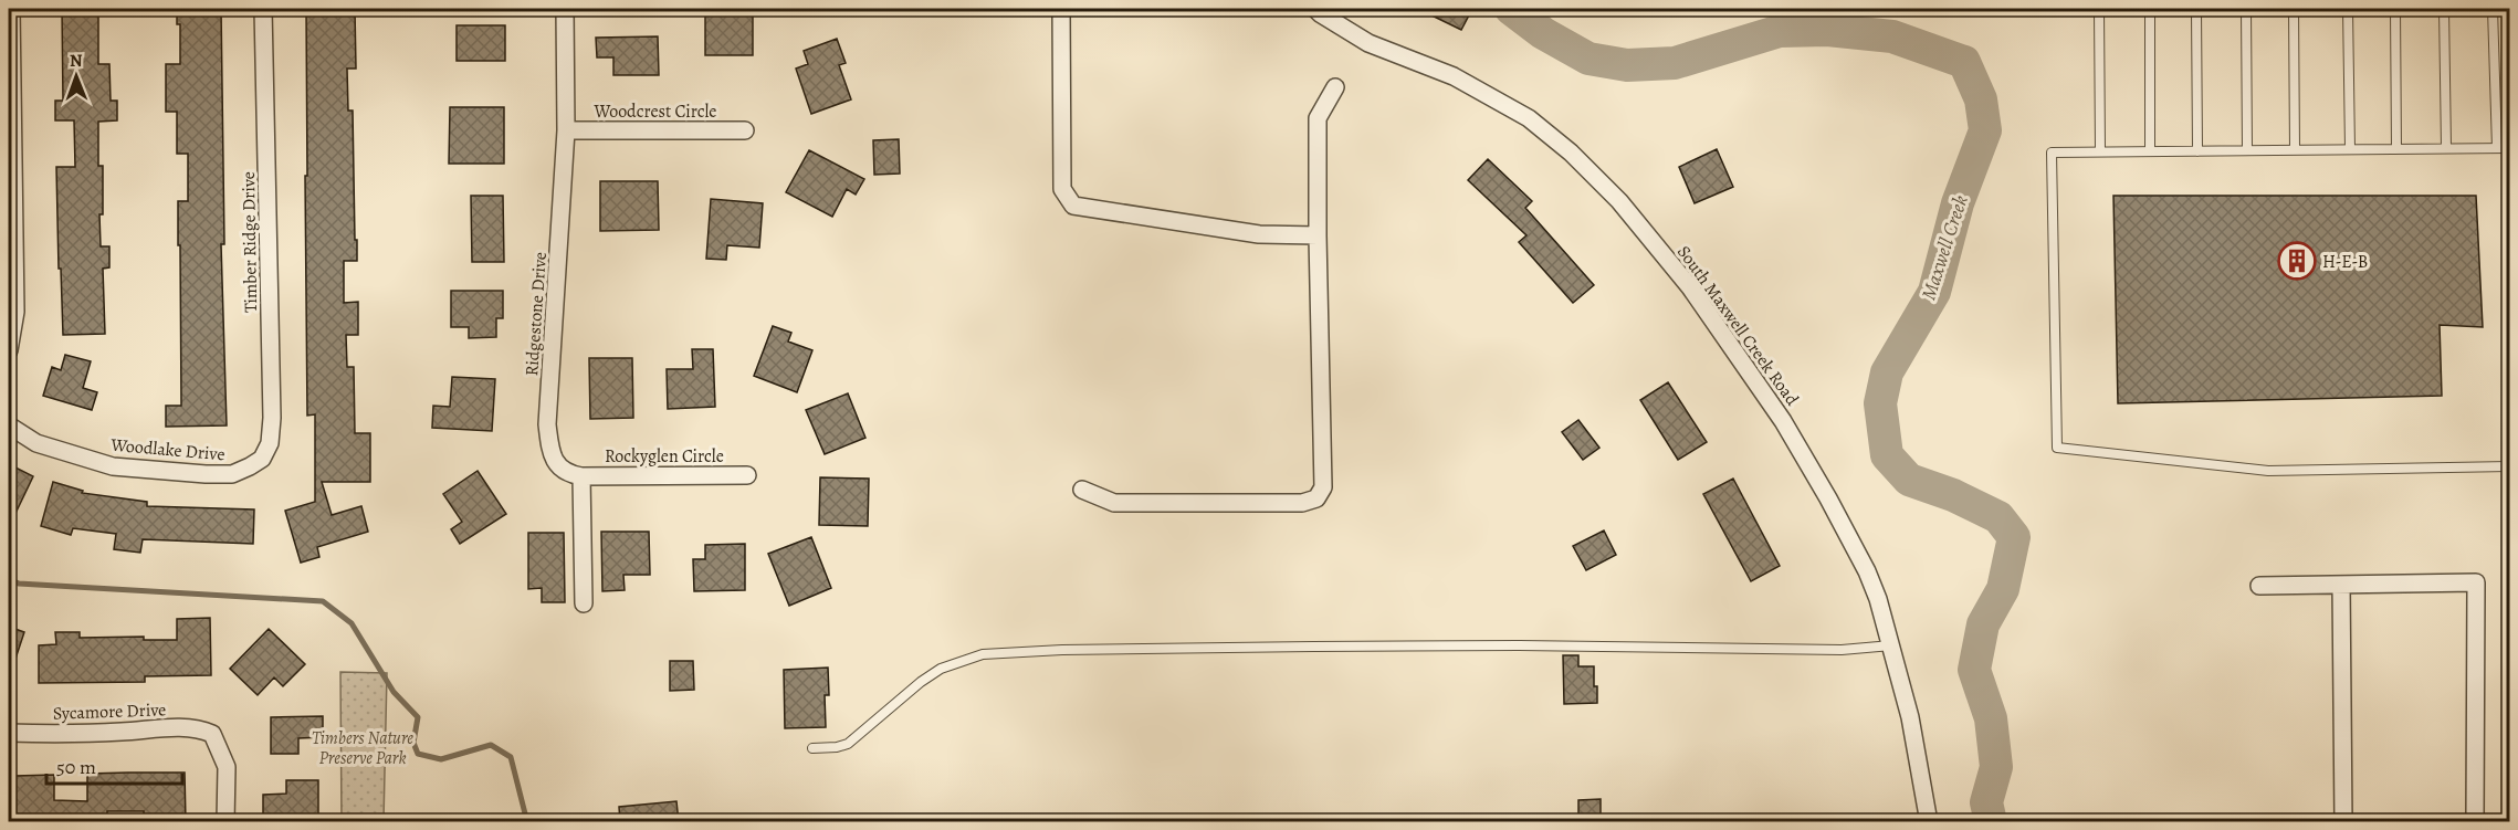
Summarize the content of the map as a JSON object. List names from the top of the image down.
{
  "streets": {
    "street": [
      "Woodcrest Circle",
      "Timber Ridge Drive",
      "Ridgestone Drive",
      "South Maxwell Creek Road",
      "Woodlake Drive",
      "Rockyglen Circle",
      "Sycamore Drive"
    ]
  },
  "crossings": [
    ["Woodcrest Circle", "Ridgestone Drive"],
    ["Timber Ridge Drive", "Woodlake Drive"],
    ["Ridgestone Drive", "Rockyglen Circle"]
  ],
  "water": ["Maxwell Creek"],
  "parks": ["Timbers Nature Preserve Park"],
  "places": {
    "building": ["H-E-B"]
  },
  "scale_bar": "50 m",
  "north": "top"
}
